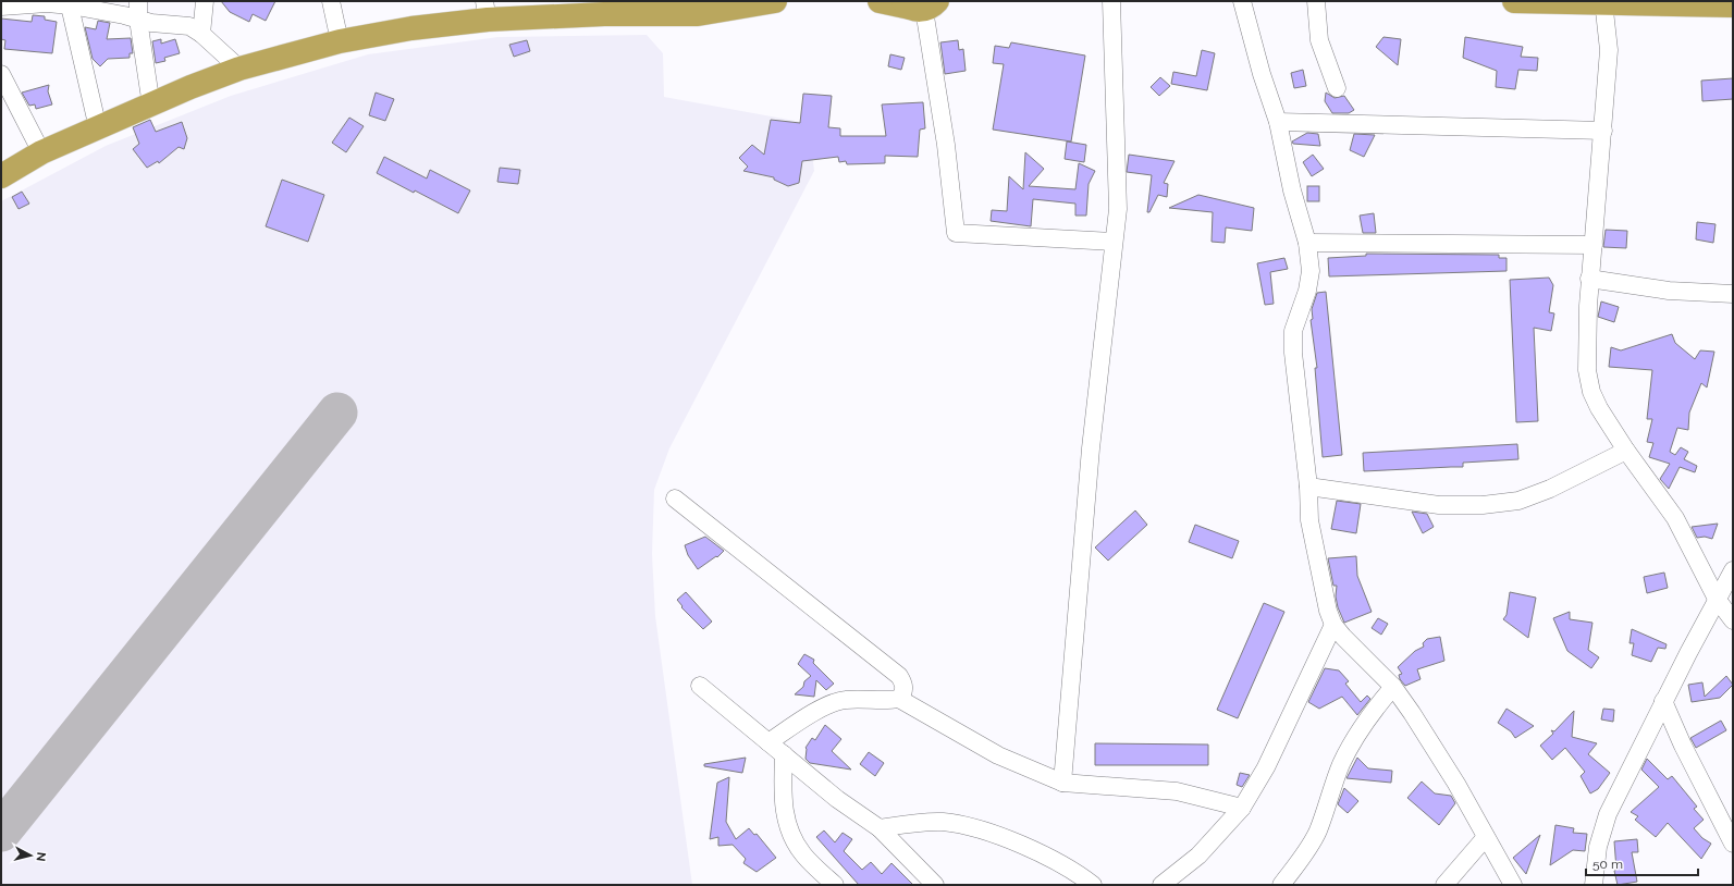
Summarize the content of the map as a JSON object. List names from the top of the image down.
{
  "scale_bar": "50 m",
  "north": "right"
}
